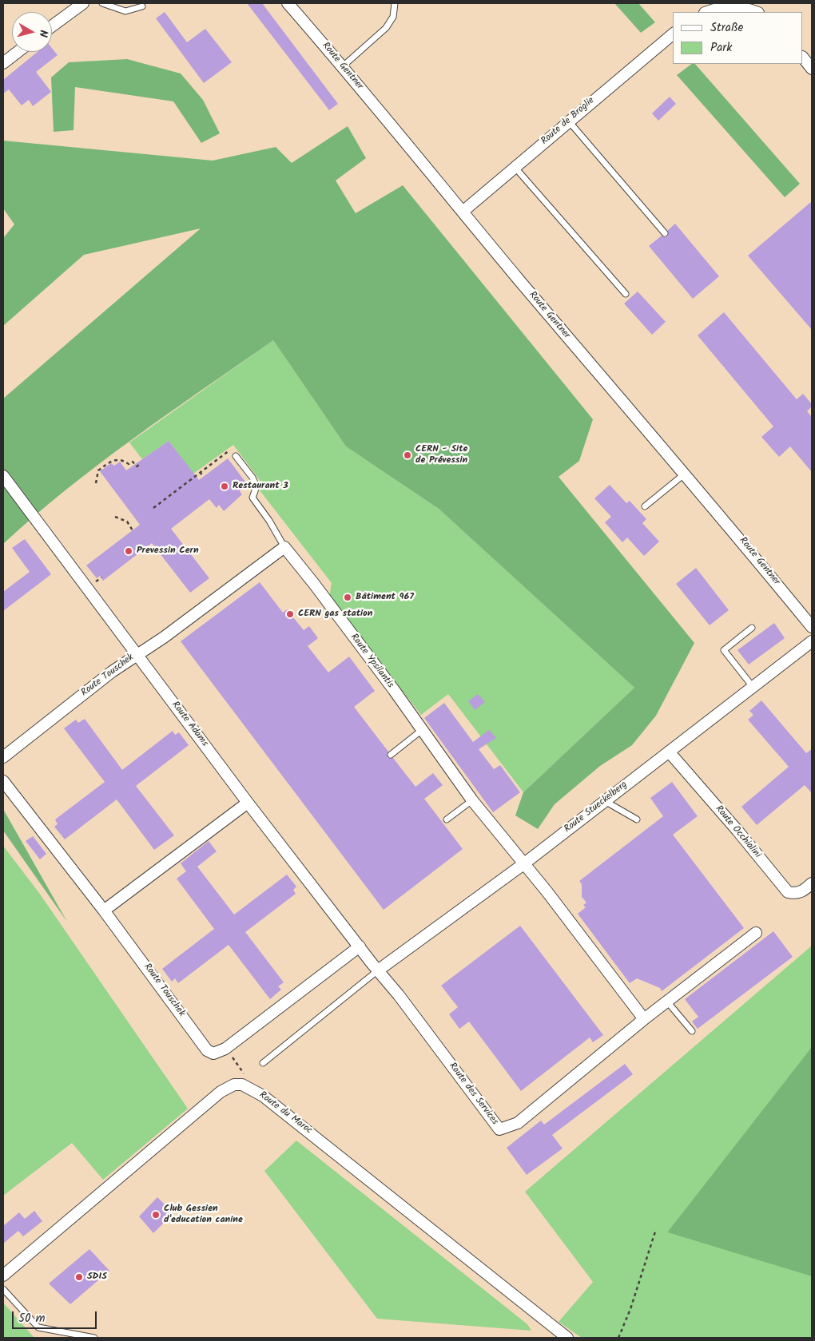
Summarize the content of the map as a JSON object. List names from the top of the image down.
{
  "streets": {
    "street": [
      "Route Gentner",
      "Route de Broglie",
      "Route Ypsilantis",
      "Route Touschek",
      "Route Adams",
      "Route Stueckelberg",
      "Route Occhialini",
      "Route des Services",
      "Route du Maroc"
    ]
  },
  "crossings": [
    ["Route Gentner", "Route de Broglie"],
    ["Route Ypsilantis", "Route Stueckelberg"],
    ["Route Touschek", "Route Adams"],
    ["Route Adams", "Route Stueckelberg"],
    ["Route Adams", "Route des Services"],
    ["Route Stueckelberg", "Route Occhialini"],
    ["Route Stueckelberg", "Route des Services"]
  ],
  "places": [
    "CERN - Site de Prévessin",
    "Restaurant 3",
    "Prevessin Cern",
    "Bâtiment 967",
    "CERN gas station",
    "Club Gessien d'education canine",
    "SDIS"
  ],
  "legend": ["Straße", "Park"],
  "scale_bar": "50 m",
  "north": "right"
}
